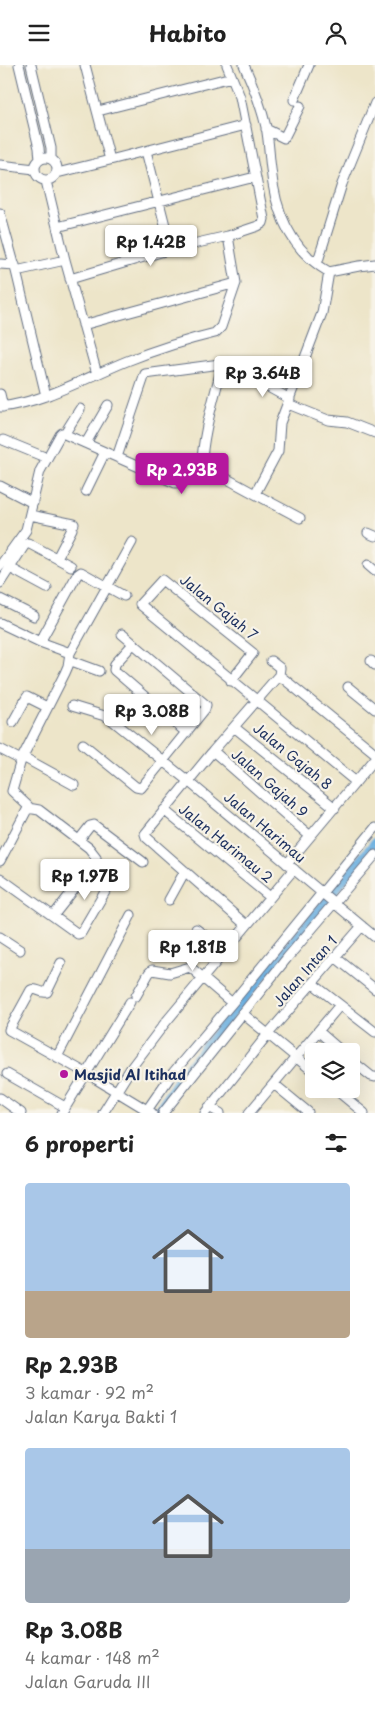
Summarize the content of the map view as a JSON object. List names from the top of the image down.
{
  "streets": {
    "street": [
      "Jalan Gajah 7",
      "Jalan Gajah 8",
      "Jalan Gajah 9",
      "Jalan Harimau",
      "Jalan Harimau 2",
      "Jalan Intan 1"
    ]
  },
  "crossings": [
    ["Jalan Harimau", "Jalan Intan 1"]
  ],
  "places": ["Masjid Al Itihad"],
  "page": {
    "header": "Habito",
    "price": [
      "Rp 1.42B",
      "Rp 3.64B",
      "Rp 2.93B",
      "Rp 3.08B",
      "Rp 1.97B",
      "Rp 1.81B"
    ],
    "heading": "6 properti",
    "list": [
      {
        "name": "Rp 2.93B",
        "note": "3 kamar · 92 m² · Jalan Karya Bakti 1"
      },
      {
        "name": "Rp 3.08B",
        "note": "4 kamar · 148 m² · Jalan Garuda III"
      }
    ]
  }
}
